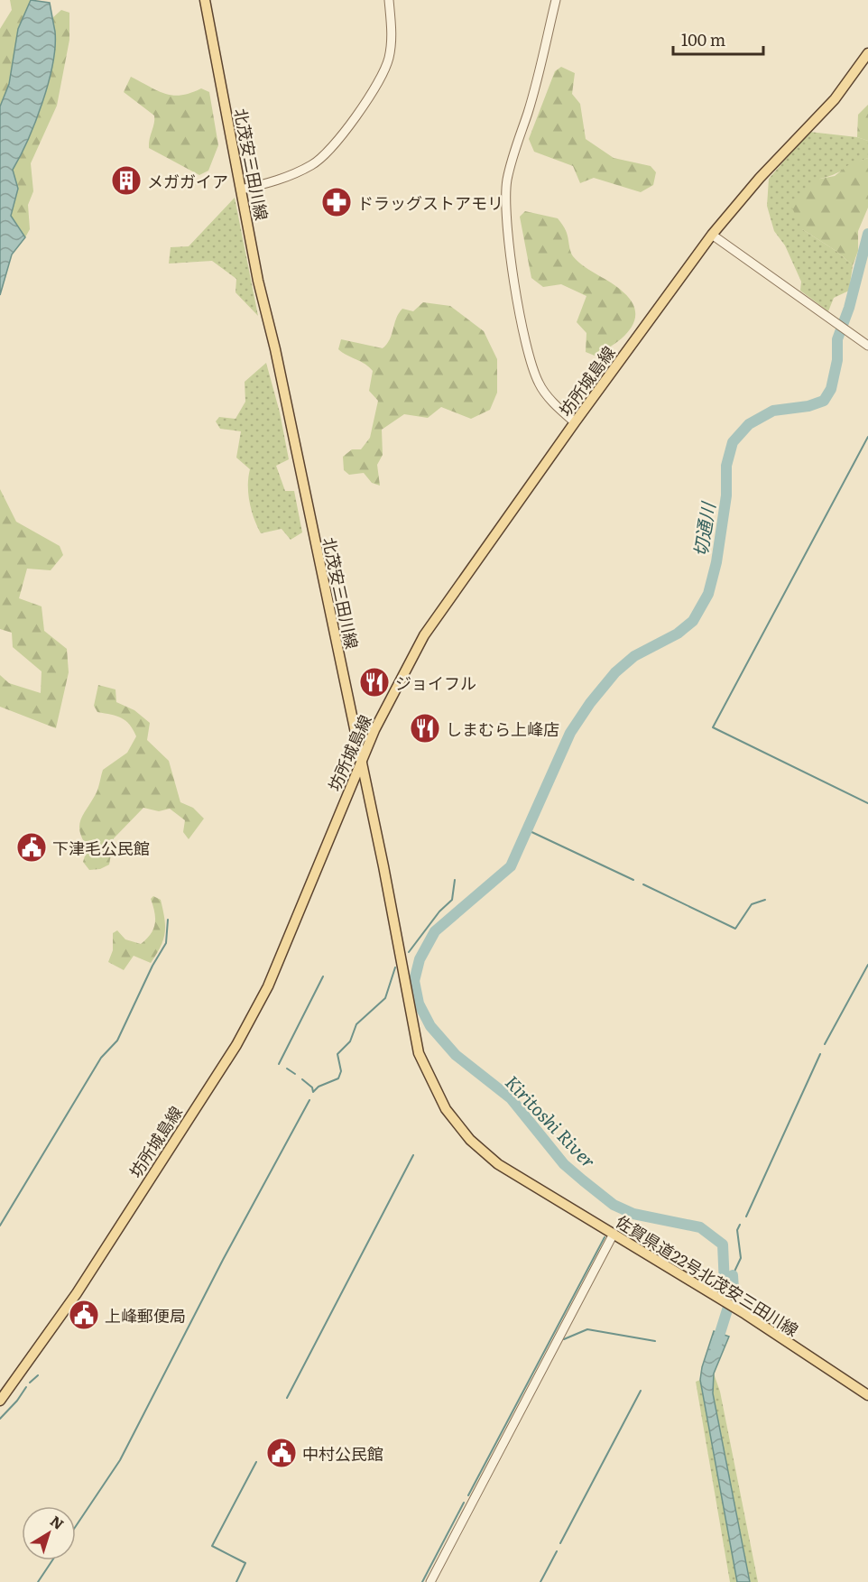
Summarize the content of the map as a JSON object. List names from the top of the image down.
{
  "streets": {
    "main road": ["北茂安三田川線", "坊所城島線", "佐賀県道22号北茂安三田川線"]
  },
  "crossings": [
    ["北茂安三田川線", "坊所城島線"],
    ["北茂安三田川線", "佐賀県道22号北茂安三田川線"]
  ],
  "water": ["切通川", "Kiritoshi River"],
  "places": {
    "building": ["メガガイア"],
    "pharmacy": ["ドラッグストアモリ"],
    "restaurant": ["ジョイフル", "しまむら上峰店"],
    "public building": ["下津毛公民館", "上峰郵便局", "中村公民館"]
  },
  "scale_bar": "100 m",
  "north": "top right"
}
